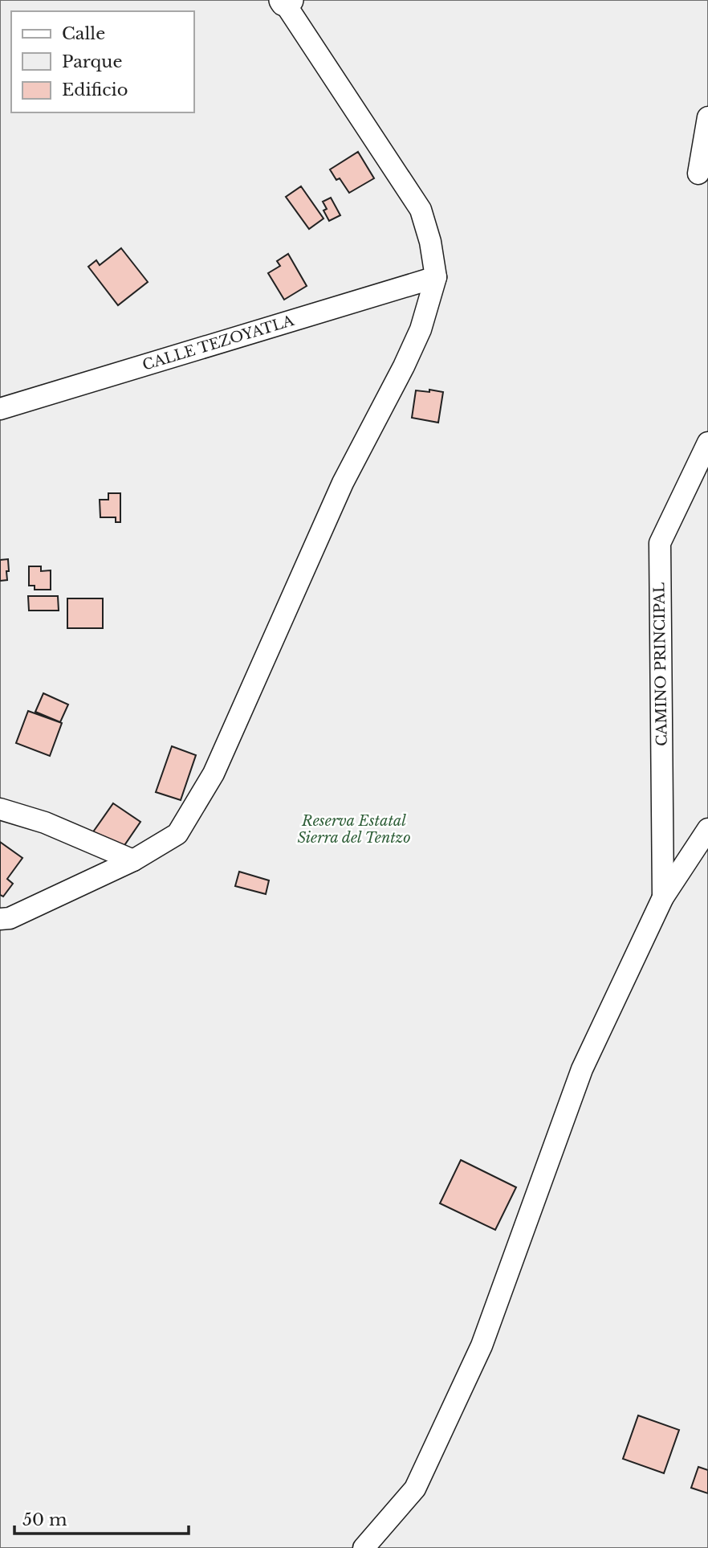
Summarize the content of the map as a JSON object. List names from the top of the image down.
{
  "streets": {
    "street": ["CALLE TEZOYATLA", "CAMINO PRINCIPAL"]
  },
  "parks": ["Reserva Estatal Sierra del Tentzo"],
  "legend": ["Calle", "Parque", "Edificio"],
  "scale_bar": "50 m"
}
